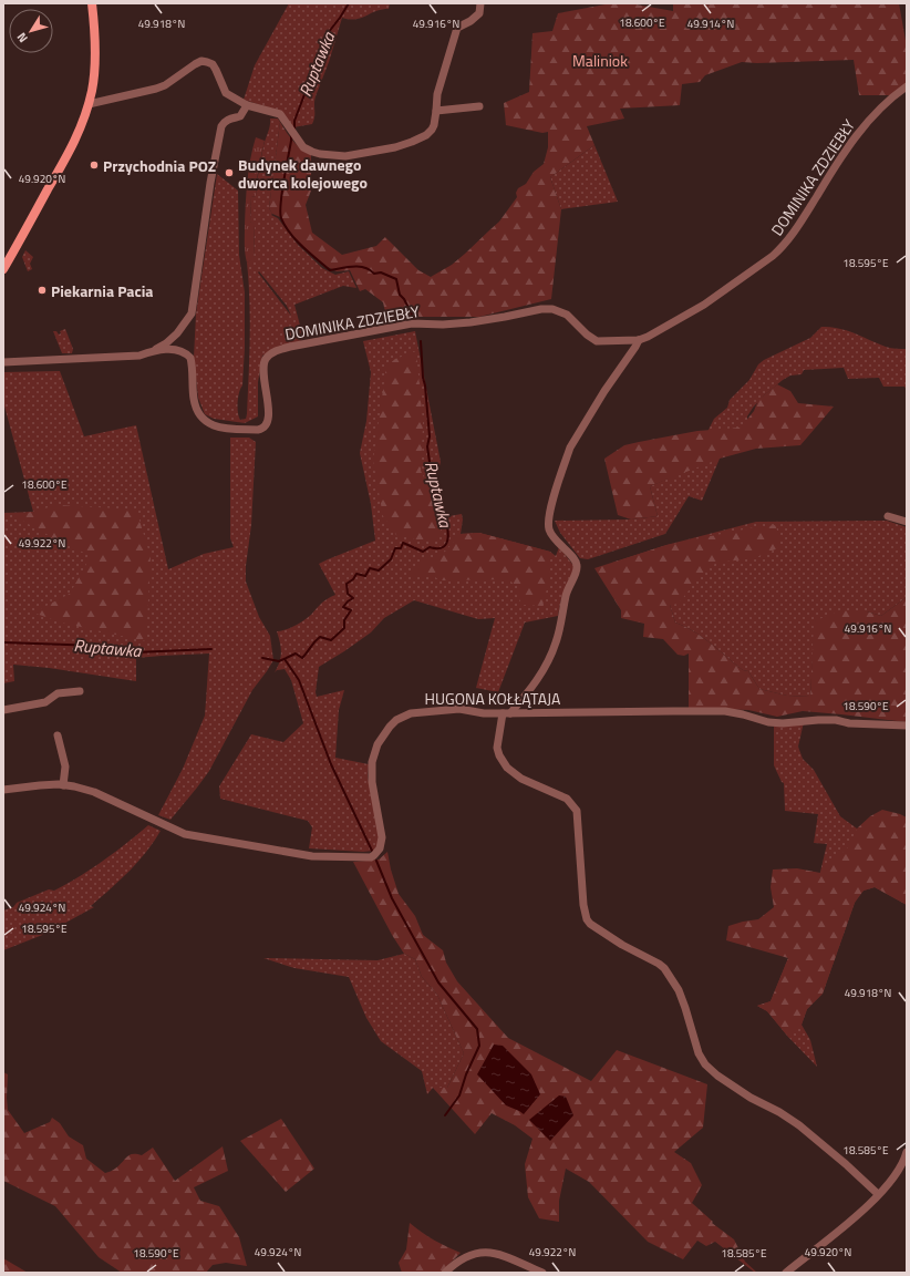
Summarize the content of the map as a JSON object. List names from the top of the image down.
{
  "streets": {
    "street": ["DOMINIKA ZDZIEBŁY", "HUGONA KOŁŁĄTAJA"]
  },
  "water": ["Ruptawka"],
  "parks": ["Maliniok"],
  "places": ["Przychodnia POZ", "Budynek dawnego dworca kolejowego", "Piekarnia Pacia"],
  "north": "bottom left",
  "coordinates": [
    "18.600°E",
    "49.918°N",
    "49.916°N",
    "49.914°N",
    "49.920°N",
    "18.595°E",
    "49.922°N",
    "18.590°E",
    "49.924°N",
    "18.585°E"
  ]
}
